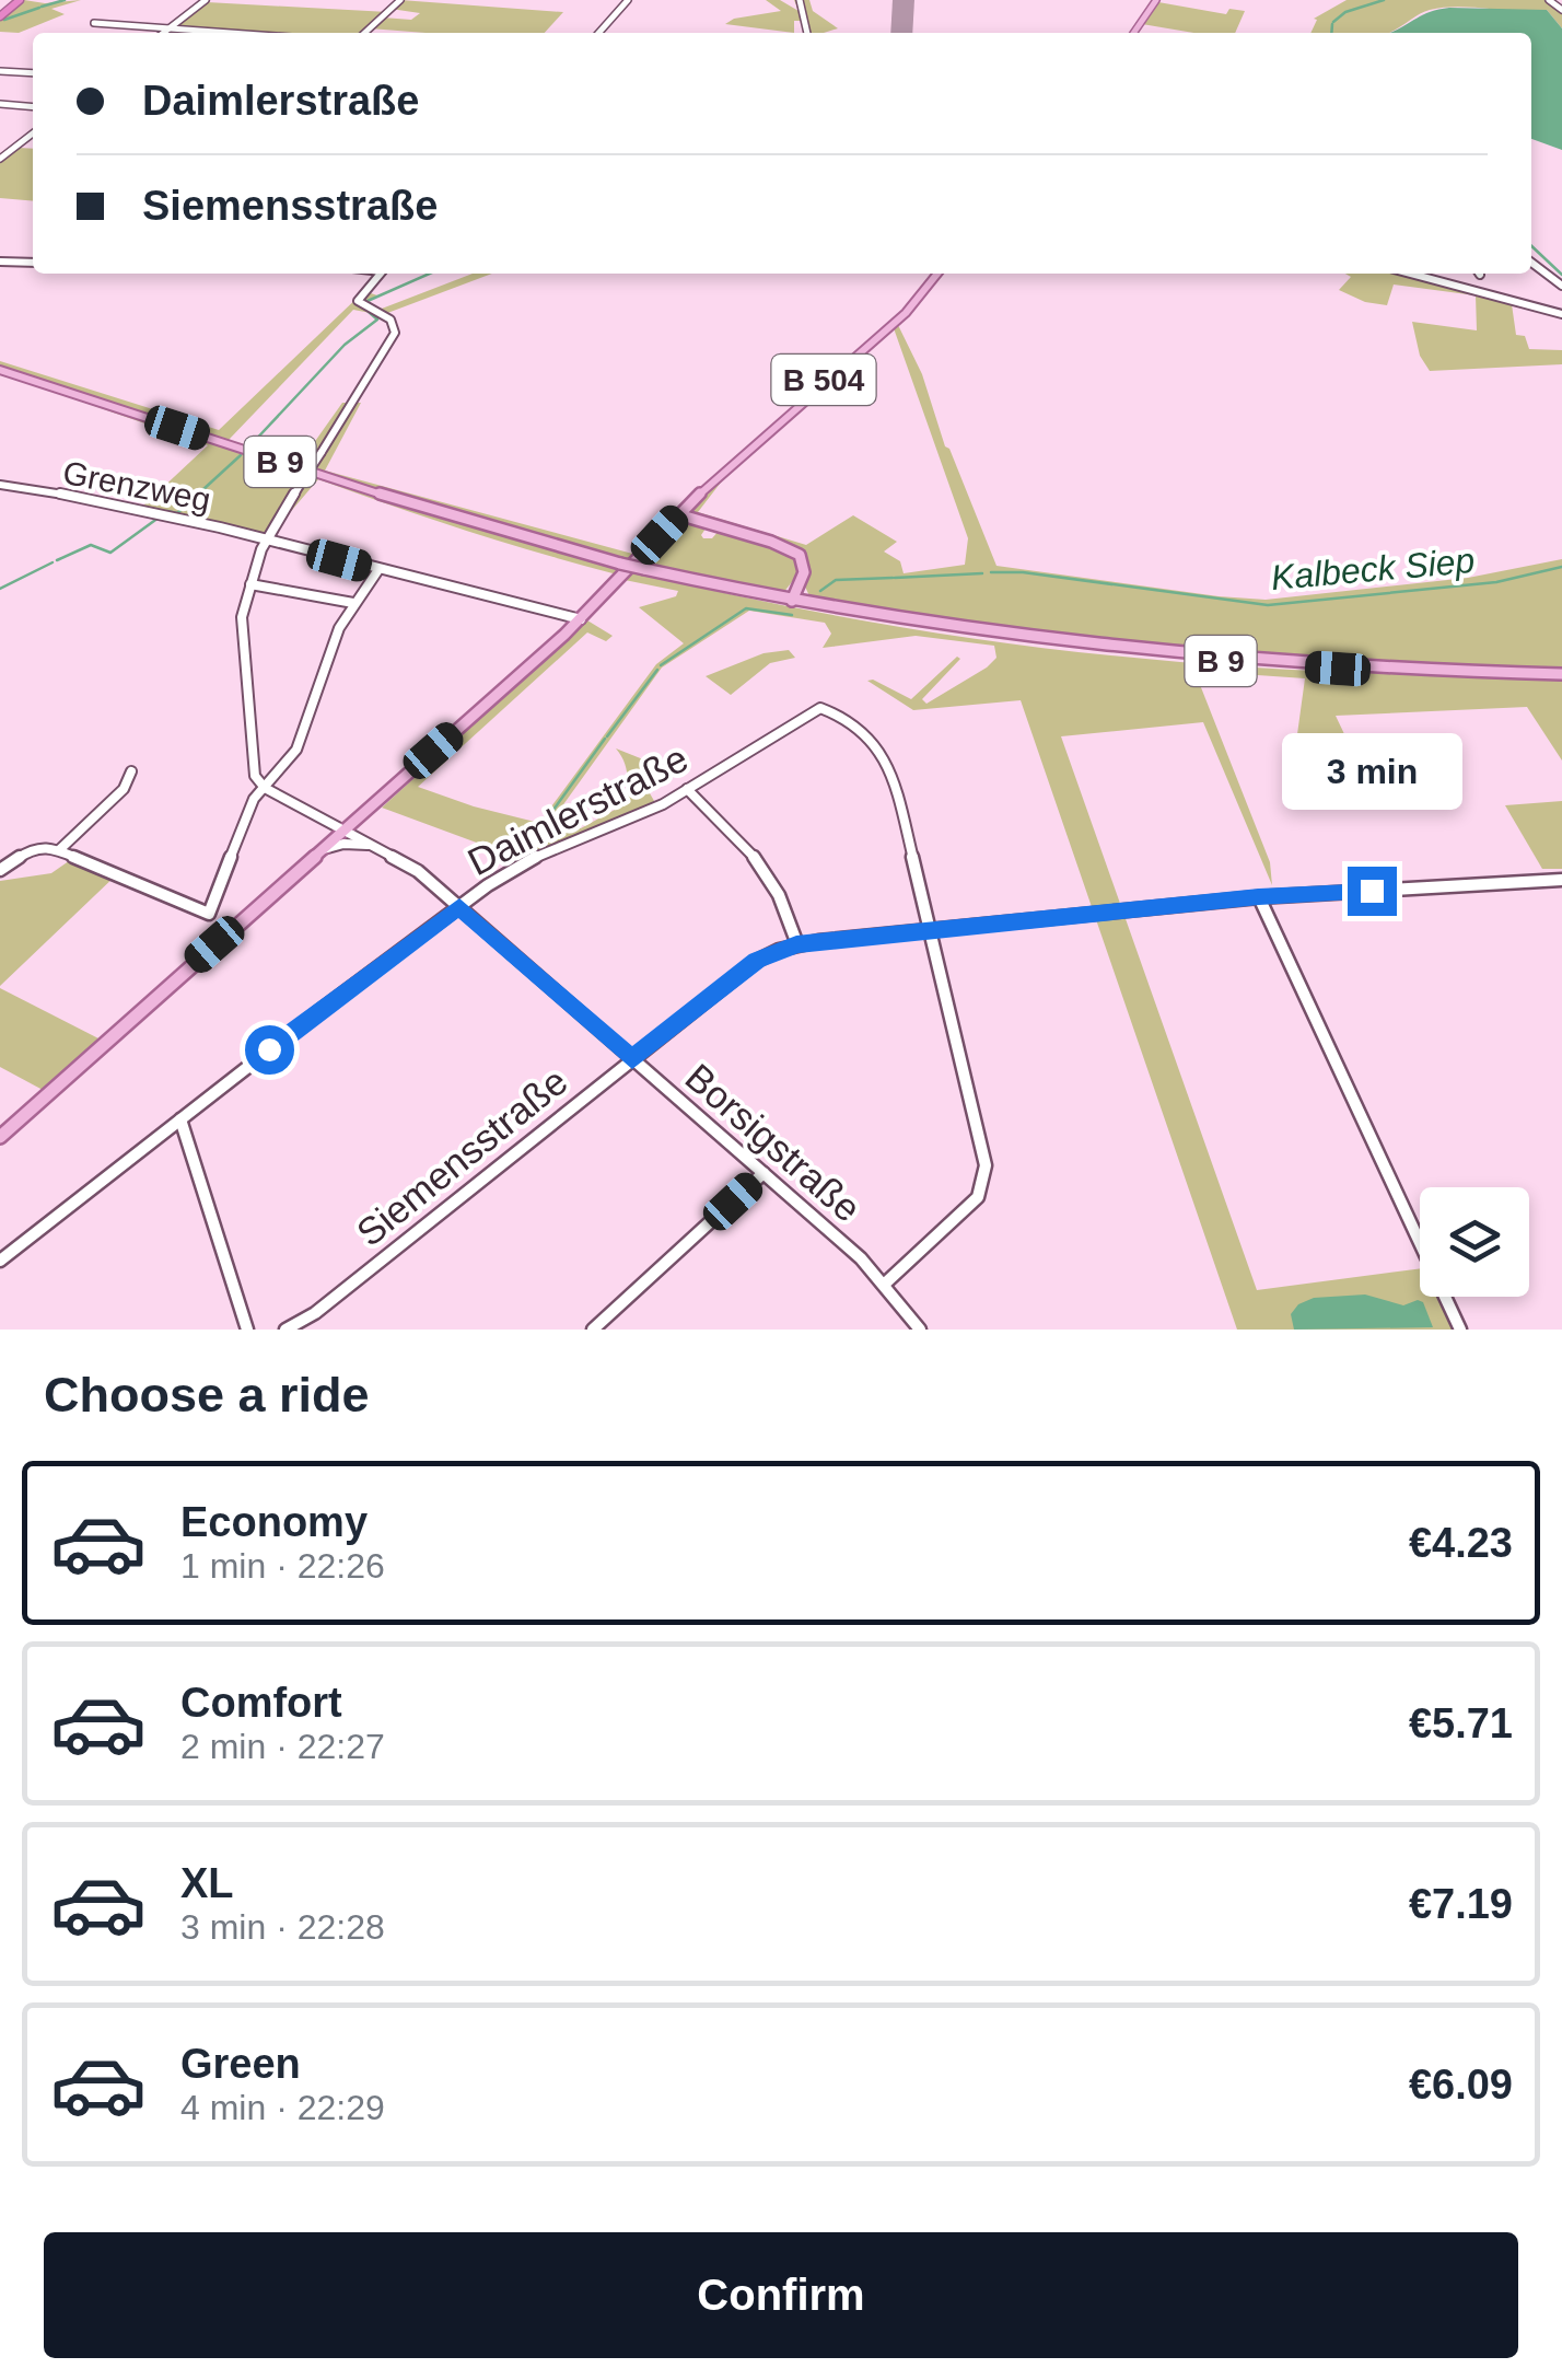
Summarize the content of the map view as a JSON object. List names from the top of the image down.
{
  "streets": {
    "main road": ["B 504", "B 9"],
    "street": [
      "Grenzweg",
      "Daimlerstraße",
      "Borsigstraße",
      "Siemensstraße"
    ]
  },
  "crossings": [
    ["Daimlerstraße", "Borsigstraße"],
    ["Daimlerstraße", "Siemensstraße"],
    ["Borsigstraße", "Siemensstraße"]
  ],
  "water": ["Kalbeck Siep"],
  "page": {
    "banner": ["Daimlerstraße", "Siemensstraße"],
    "bubble": "3 min",
    "heading": "Choose a ride",
    "list": [
      {
        "name": "Economy",
        "note": "1 min · 22:26",
        "value": "€4.23"
      },
      {
        "name": "Comfort",
        "note": "2 min · 22:27",
        "value": "€5.71"
      },
      {
        "name": "XL",
        "note": "3 min · 22:28",
        "value": "€7.19"
      },
      {
        "name": "Green",
        "note": "4 min · 22:29",
        "value": "€6.09"
      }
    ],
    "buttons": "Confirm"
  }
}
